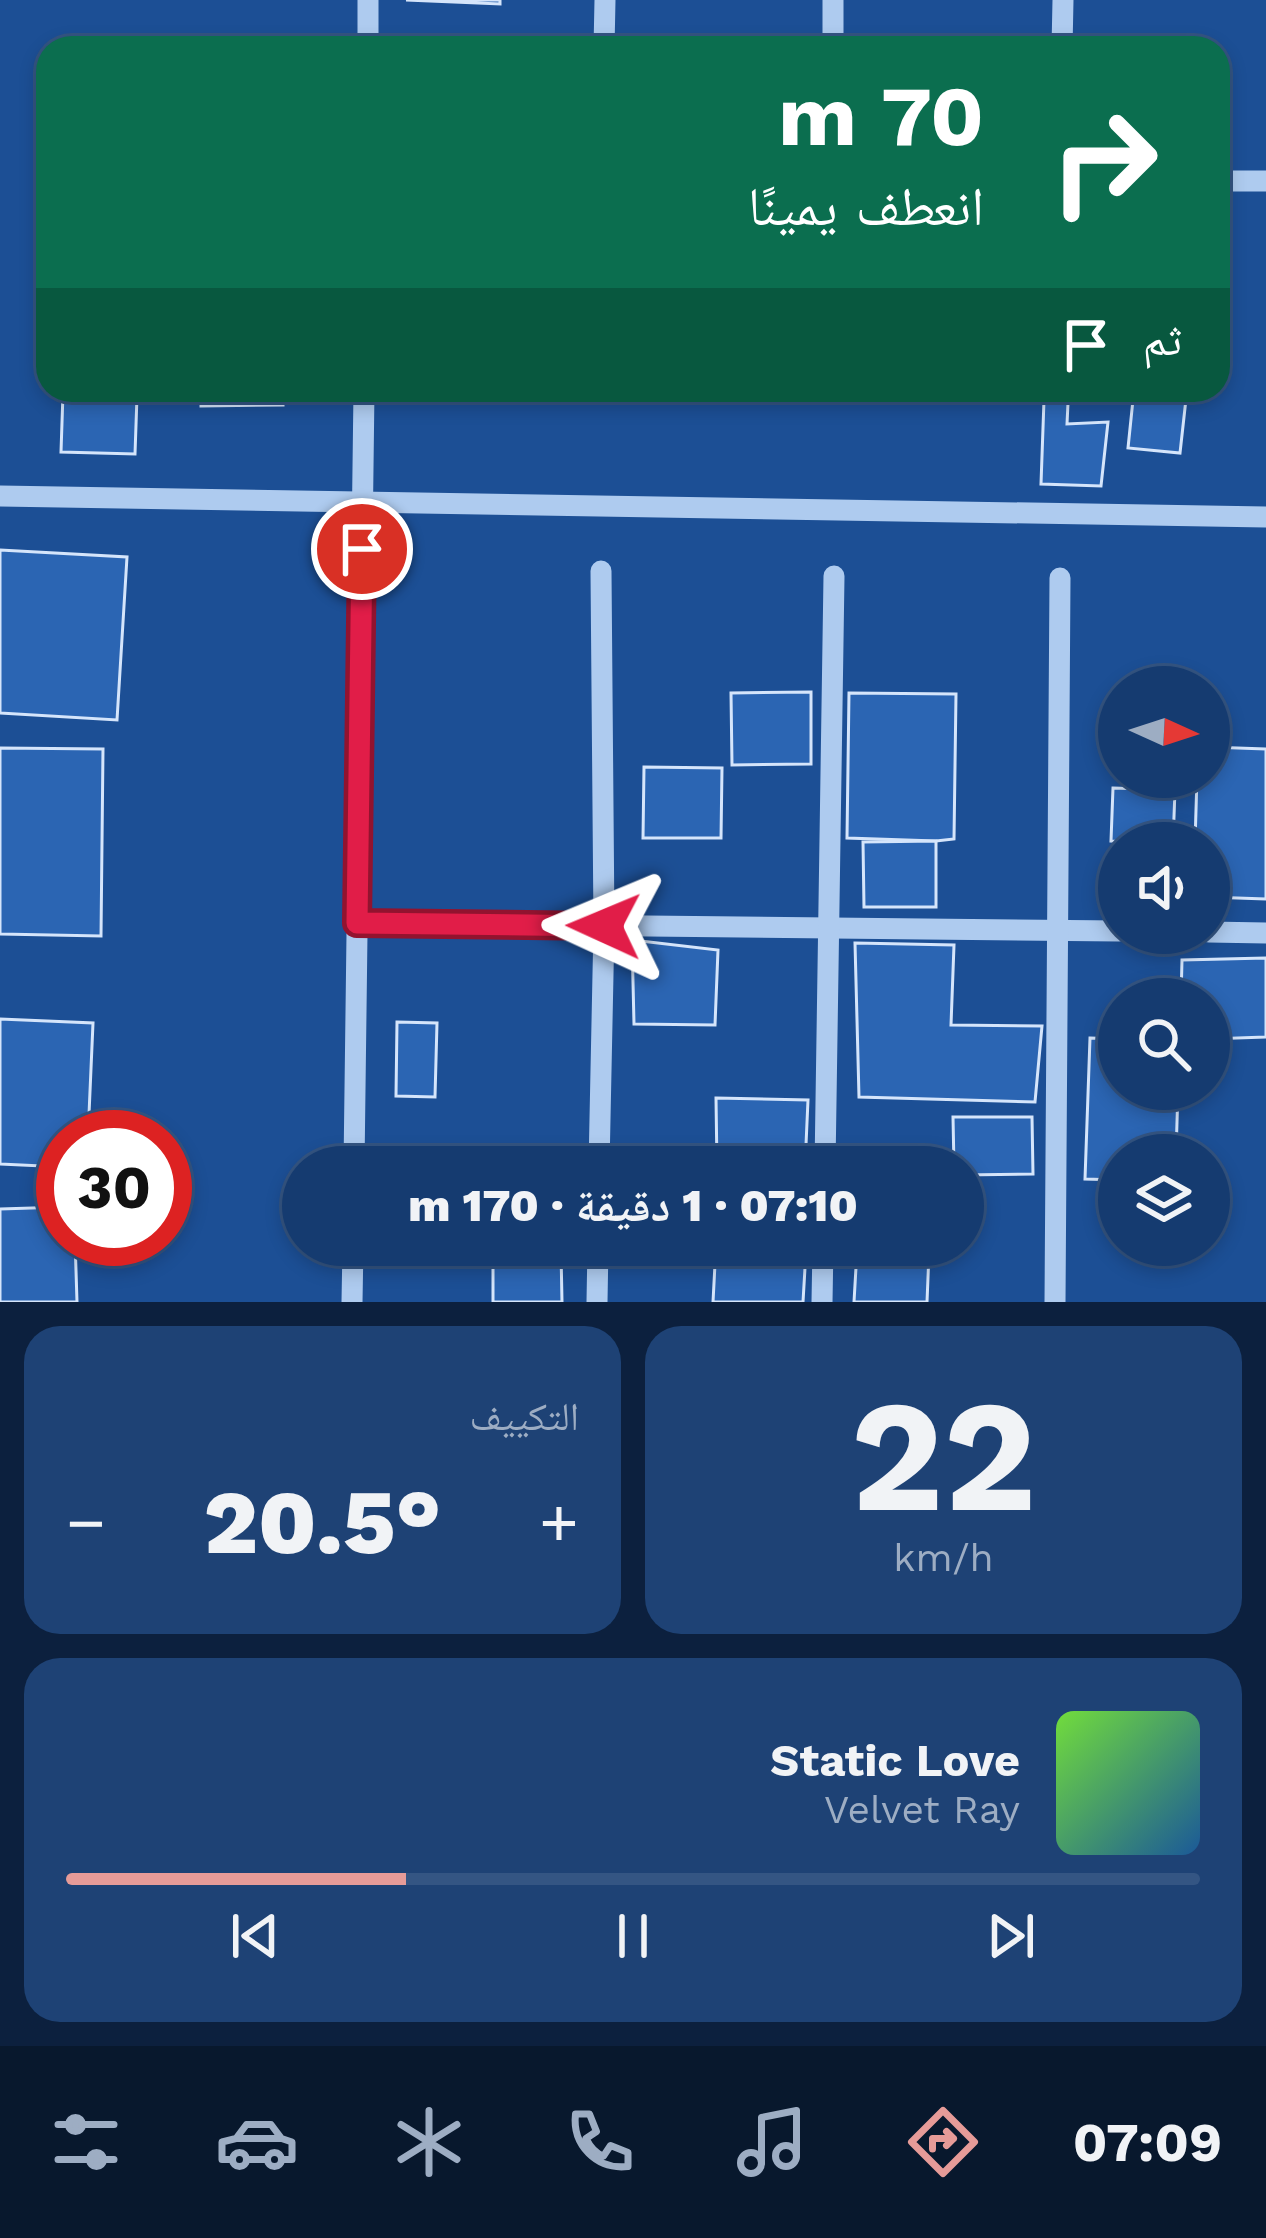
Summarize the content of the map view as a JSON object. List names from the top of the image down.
{
  "north": "right",
  "page": {
    "turn": ["70 m", "انعطف يمينًا"],
    "then": "ثم",
    "limit": "30",
    "trip": "07:10 · 1 دقيقة · 170 m",
    "tile": [
      ["22", "km/h"],
      "التكييف"
    ],
    "heat": ["−", "20.5°", "+"],
    "song": ["Static Love", "Velvet Ray"],
    "tabs": "07:09"
  }
}
